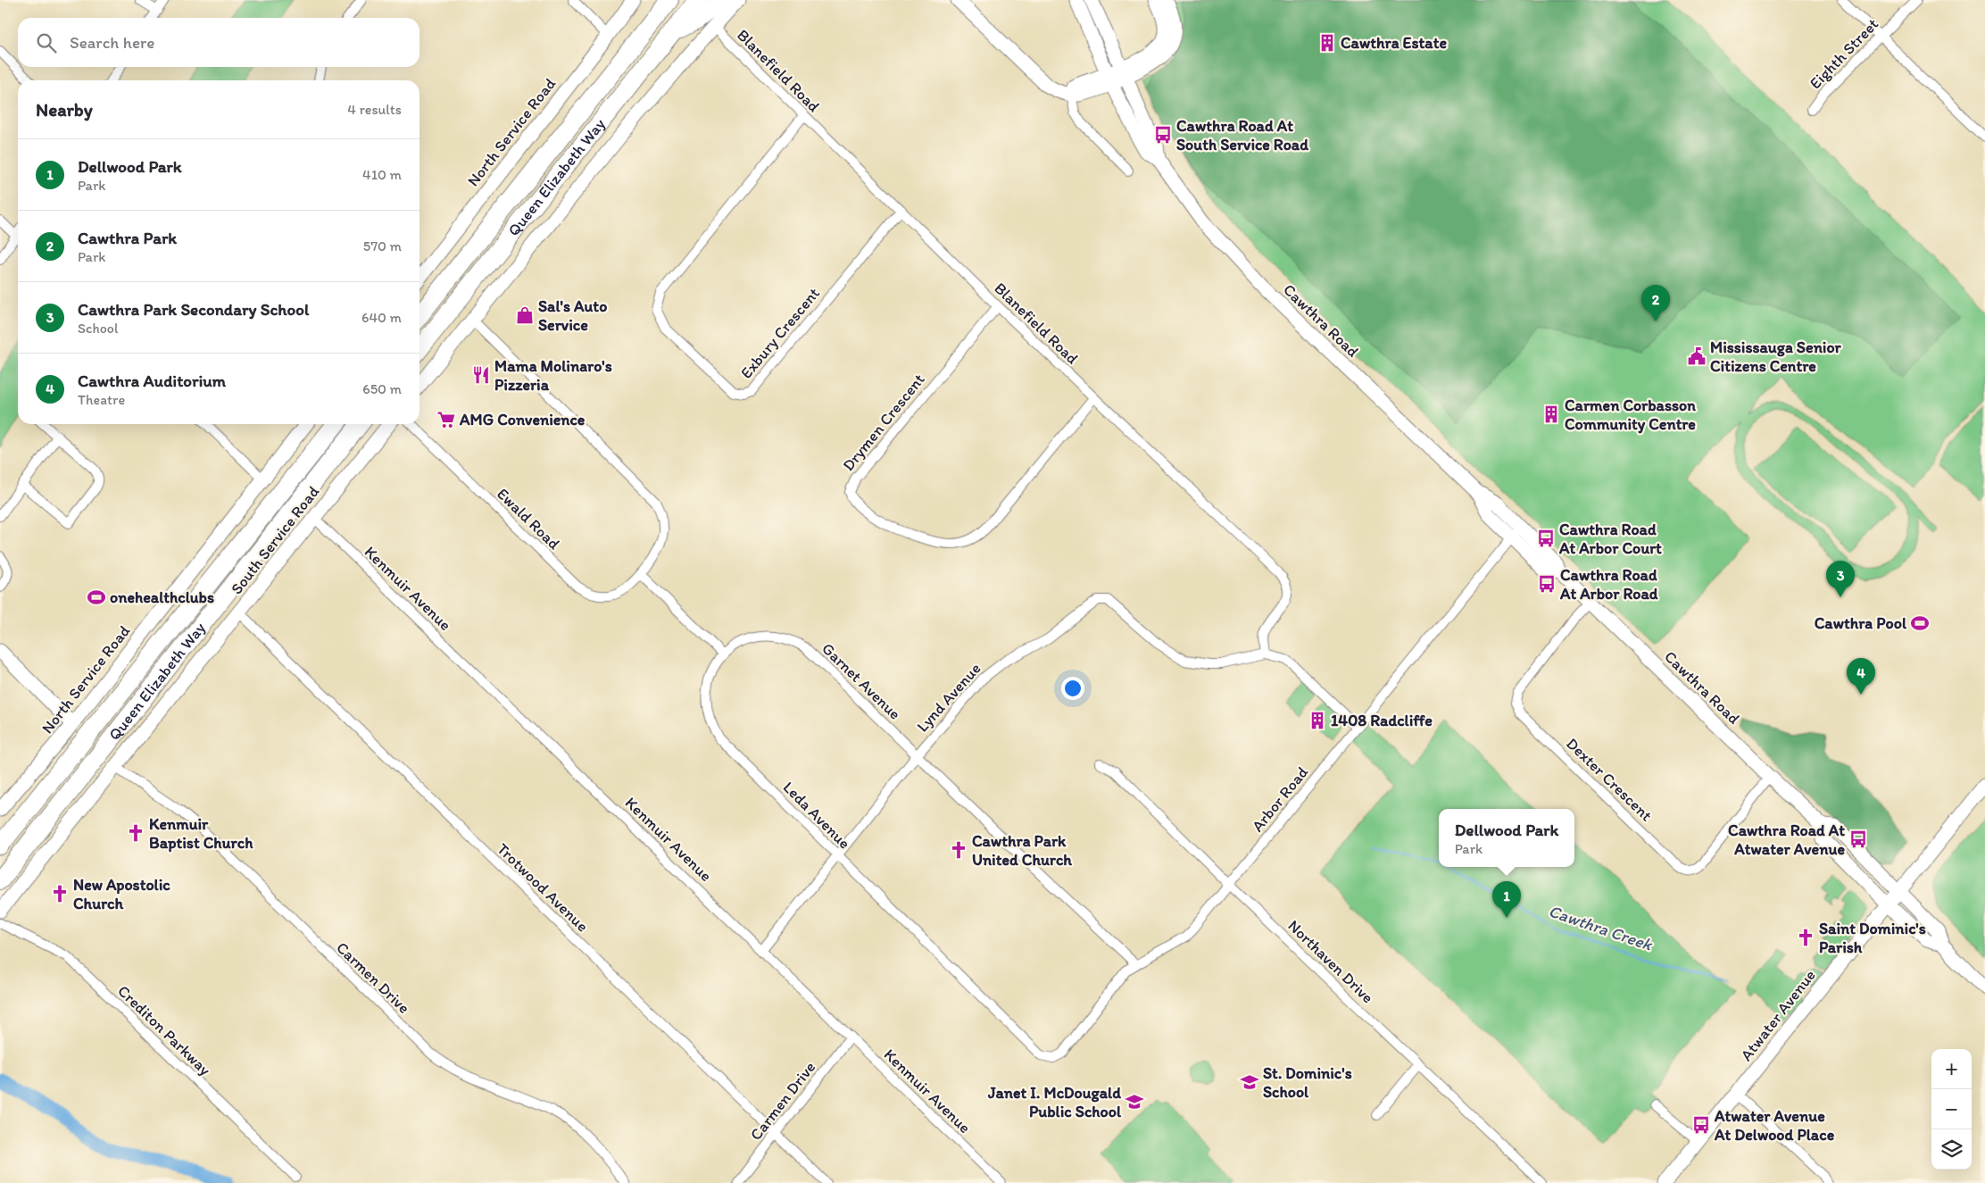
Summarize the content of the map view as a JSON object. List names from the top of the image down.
{
  "streets": {
    "highway": ["Queen Elizabeth Way"],
    "street": [
      "Eighth Street",
      "Blanefield Road",
      "North Service Road",
      "Cawthra Road",
      "Exbury Crescent",
      "Drymen Crescent",
      "Ewald Road",
      "South Service Road",
      "Kenmuir Avenue",
      "Garnet Avenue",
      "Lynd Avenue",
      "Dexter Crescent",
      "Arbor Road",
      "Leda Avenue",
      "Trotwood Avenue",
      "Northaven Drive",
      "Carmen Drive",
      "Atwater Avenue",
      "Crediton Parkway"
    ]
  },
  "crossings": [
    ["Blanefield Road", "Exbury Crescent"],
    ["Blanefield Road", "Drymen Crescent"],
    ["Blanefield Road", "Lynd Avenue"],
    ["Cawthra Road", "Dexter Crescent"],
    ["Cawthra Road", "Arbor Road"],
    ["Cawthra Road", "Atwater Avenue"],
    ["South Service Road", "Kenmuir Avenue"],
    ["South Service Road", "Trotwood Avenue"],
    ["South Service Road", "Carmen Drive"],
    ["Kenmuir Avenue", "Lynd Avenue"],
    ["Kenmuir Avenue", "Carmen Drive"],
    ["Garnet Avenue", "Lynd Avenue"],
    ["Garnet Avenue", "Arbor Road"],
    ["Garnet Avenue", "Leda Avenue"],
    ["Lynd Avenue", "Leda Avenue"],
    ["Arbor Road", "Leda Avenue"],
    ["Arbor Road", "Northaven Drive"],
    ["Trotwood Avenue", "Carmen Drive"]
  ],
  "water": ["Cawthra Creek"],
  "places": {
    "building": ["Cawthra Estate", "Carmen Corbasson Community Centre", "1408 Radcliffe"],
    "bus stop": [
      "Cawthra Road At South Service Road",
      "Cawthra Road At Arbor Court",
      "Cawthra Road At Arbor Road",
      "Cawthra Road At Atwater Avenue",
      "Atwater Avenue At Delwood Place"
    ],
    "shop": ["Sal's Auto Service"],
    "public building": ["Mississauga Senior Citizens Centre"],
    "restaurant": ["Mama Molinaro's Pizzeria"],
    "supermarket": ["AMG Convenience"],
    "sports": ["onehealthclubs", "Cawthra Pool"],
    "church": [
      "Kenmuir Baptist Church",
      "Cawthra Park United Church",
      "New Apostolic Church",
      "Saint Dominic's Parish"
    ],
    "school or university": ["St. Dominic's School", "Janet I. McDougald Public School"]
  },
  "page": {
    "search": "Search here",
    "heading": ["Nearby", "4 results"],
    "list": [
      {
        "mark": "1",
        "name": "Dellwood Park",
        "note": "Park",
        "value": "410 m"
      },
      {
        "mark": "2",
        "name": "Cawthra Park",
        "note": "Park",
        "value": "570 m"
      },
      {
        "mark": "3",
        "name": "Cawthra Park Secondary School",
        "note": "School",
        "value": "640 m"
      },
      {
        "mark": "4",
        "name": "Cawthra Auditorium",
        "note": "Theatre",
        "value": "650 m"
      }
    ],
    "pins": [
      "2",
      "3",
      "4",
      "1"
    ],
    "popup": ["Dellwood Park", "Park"],
    "map_buttons": ["+", "−"]
  }
}
